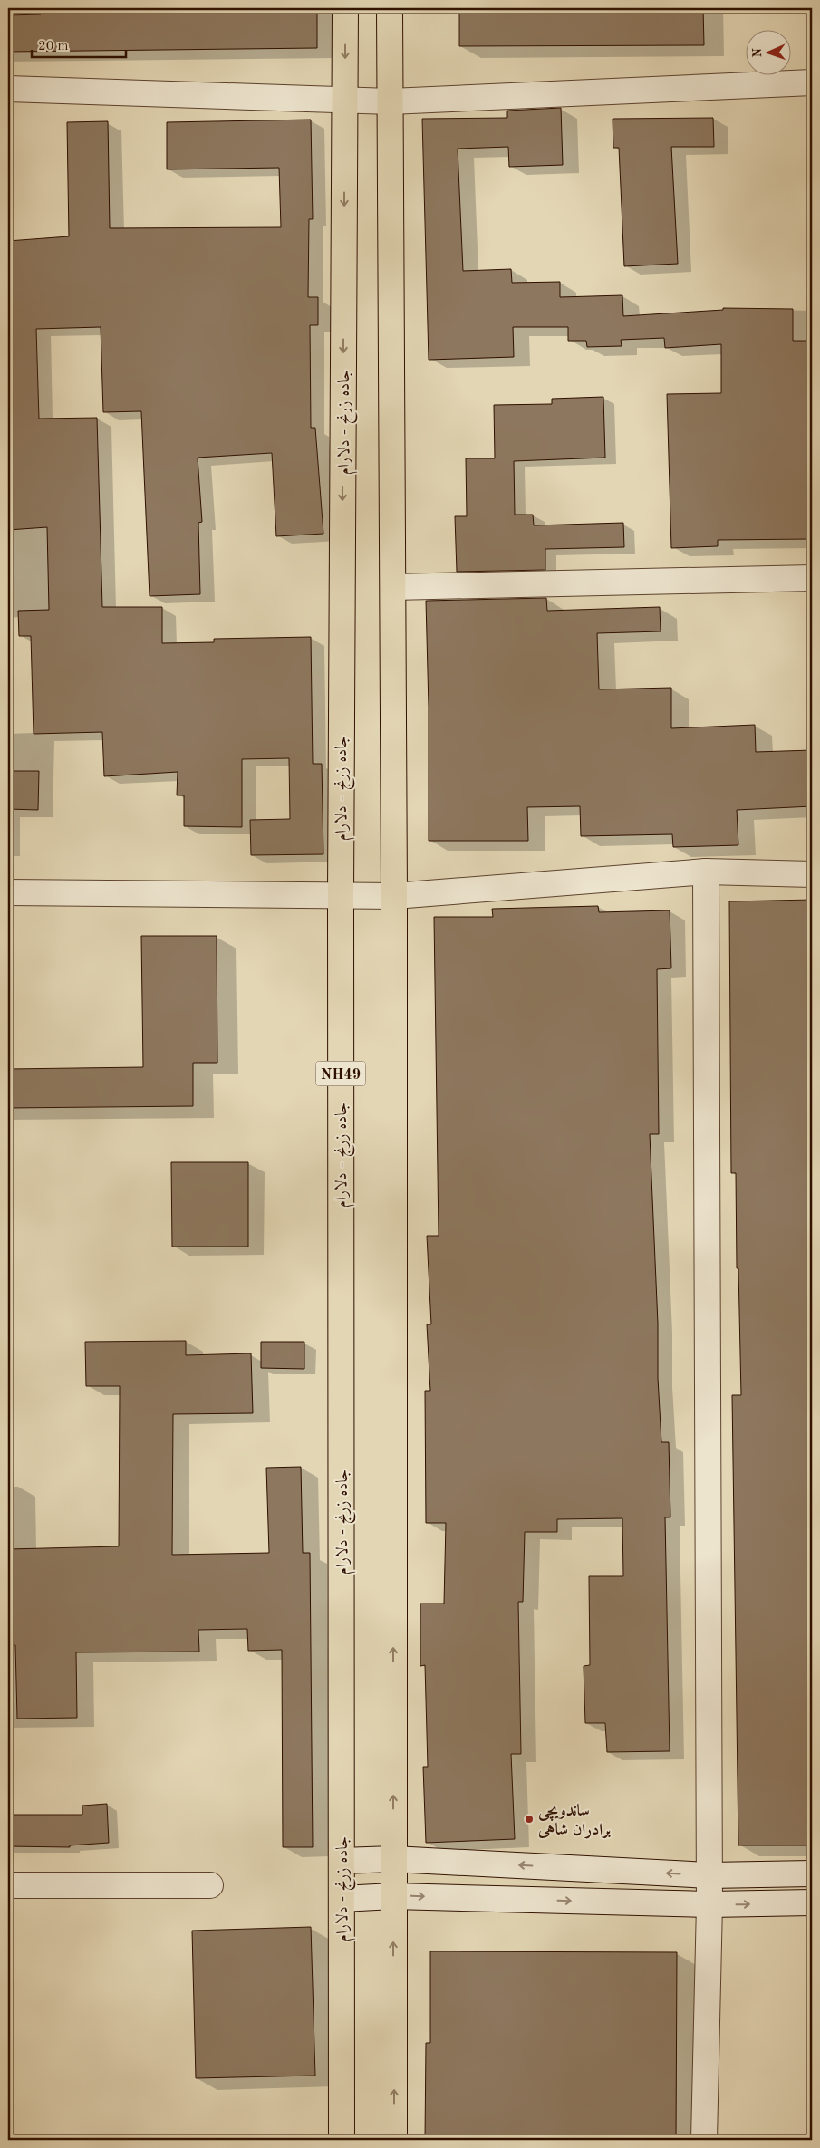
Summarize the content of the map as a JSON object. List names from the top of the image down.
{
  "streets": {
    "highway": ["جاده زرنج - دلارام", "NH49"]
  },
  "places": ["ساندویچی برادران شاهی"],
  "scale_bar": "20 m",
  "north": "left"
}
